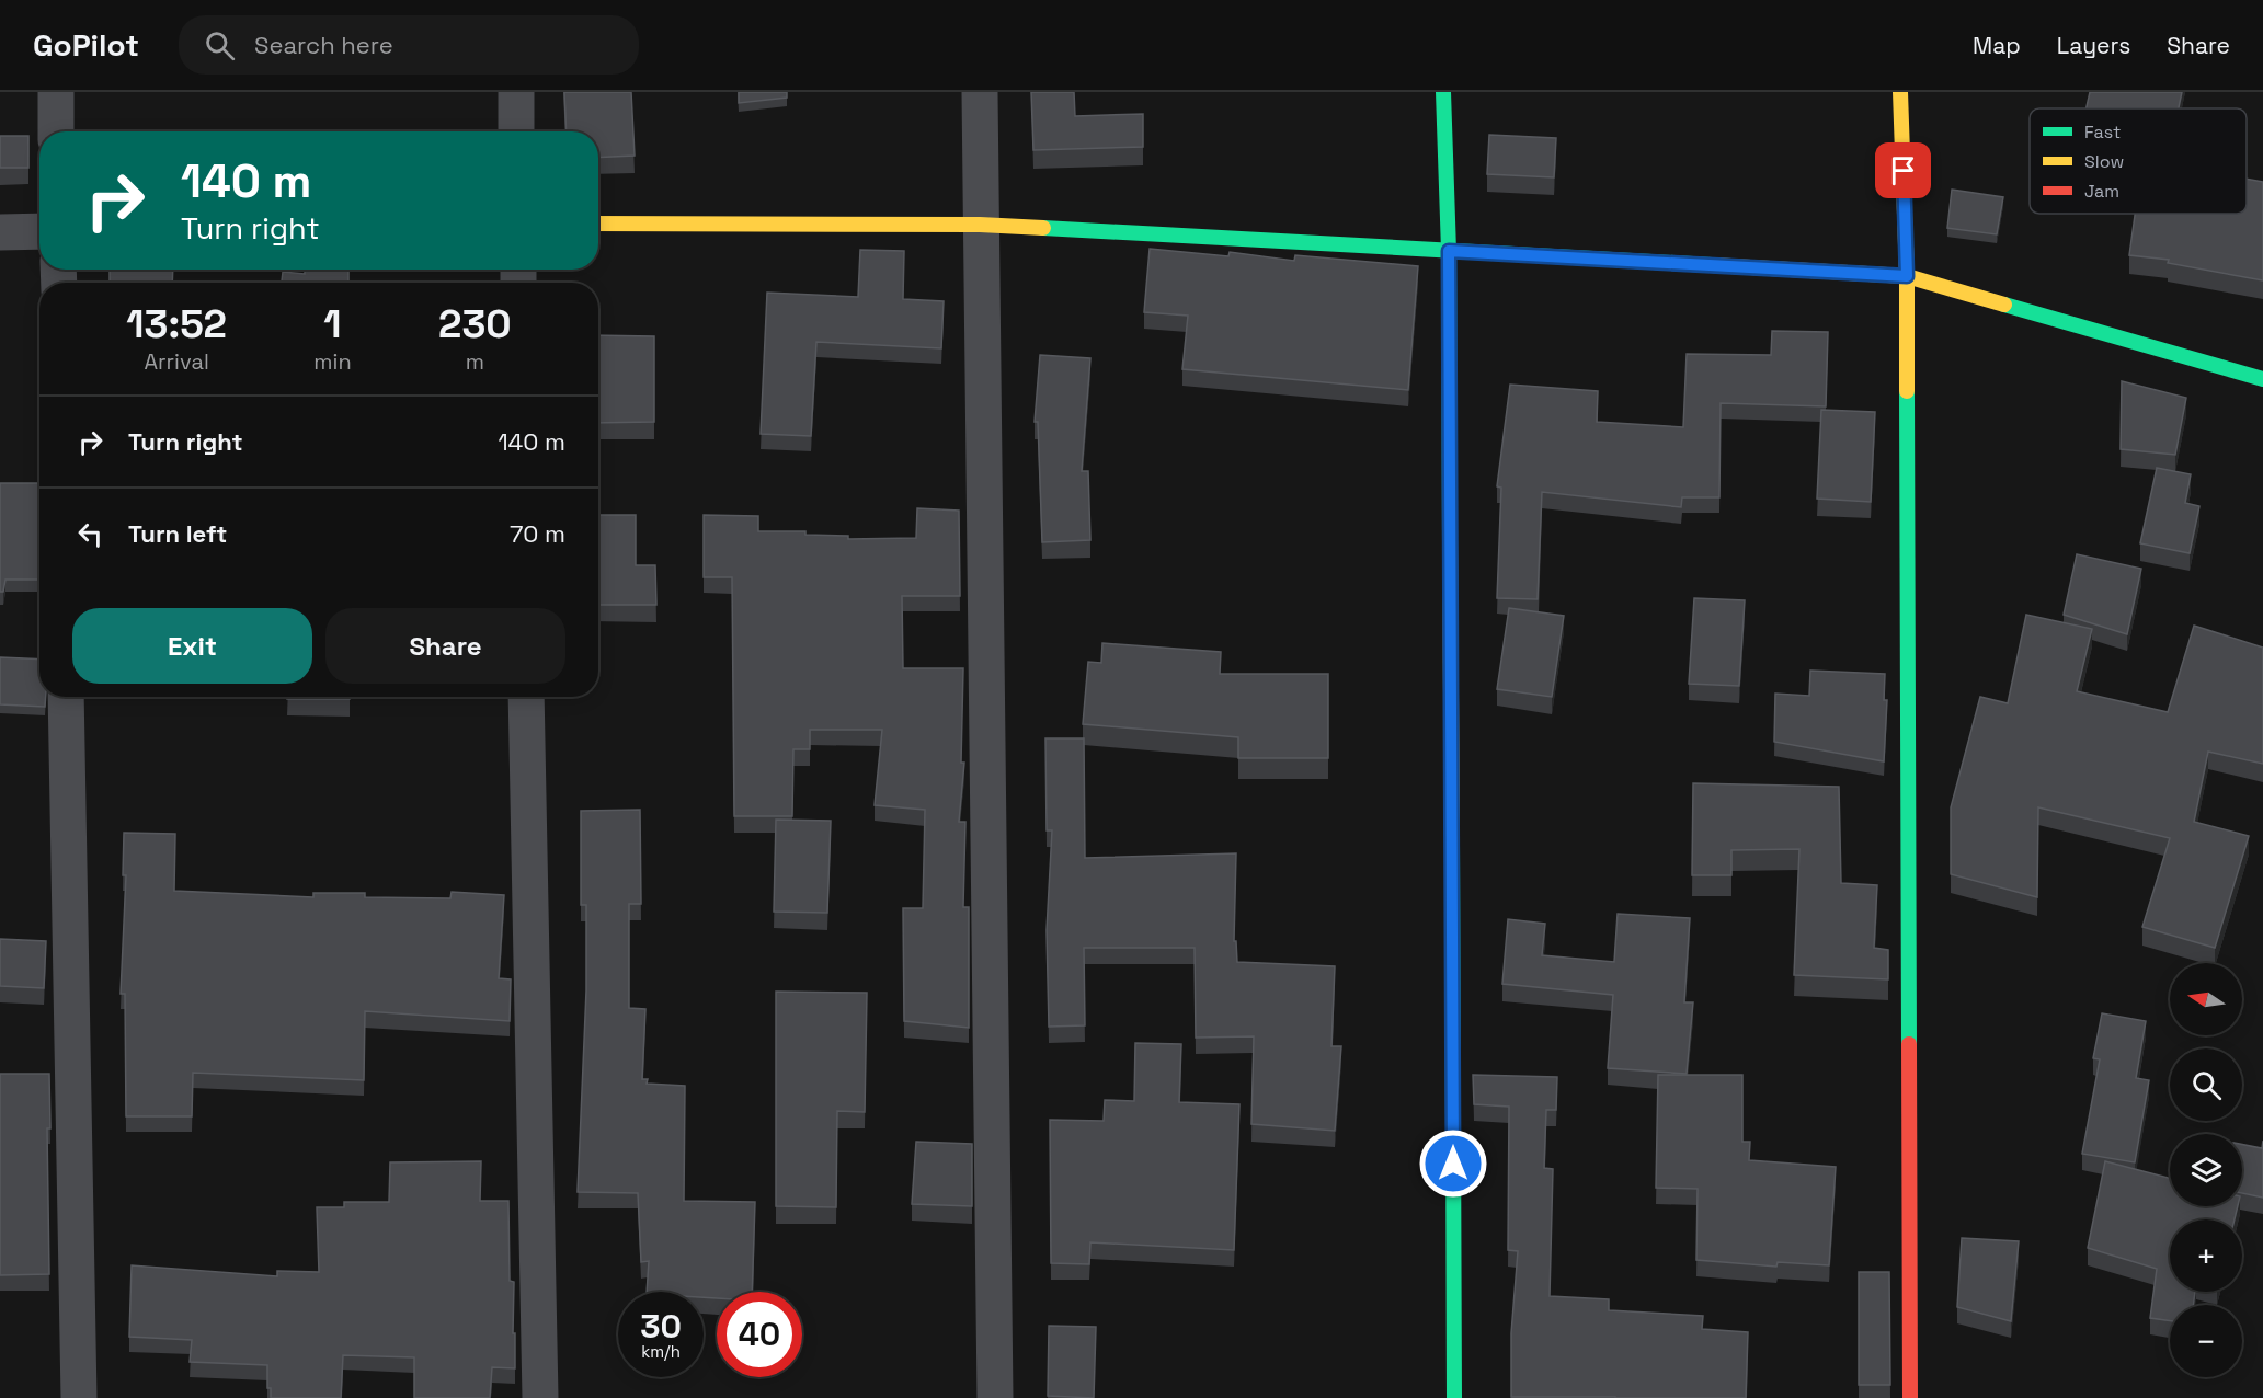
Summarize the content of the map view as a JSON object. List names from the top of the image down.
{
  "legend": ["Fast", "Slow", "Jam"],
  "north": "left",
  "page": {
    "header": "GoPilot",
    "search": "Search here",
    "nav": ["Map", "Layers", "Share"],
    "turn": ["140 m", "Turn right"],
    "eta": [
      "13:52",
      "Arrival",
      "1",
      "min",
      "230",
      "m"
    ],
    "list": [
      {
        "name": "Turn right",
        "value": "140 m"
      },
      {
        "name": "Turn left",
        "value": "70 m"
      }
    ],
    "buttons": ["Exit", "Share"],
    "map_buttons": ["+", "−"],
    "speed": "30 km/h",
    "limit": "40"
  }
}
